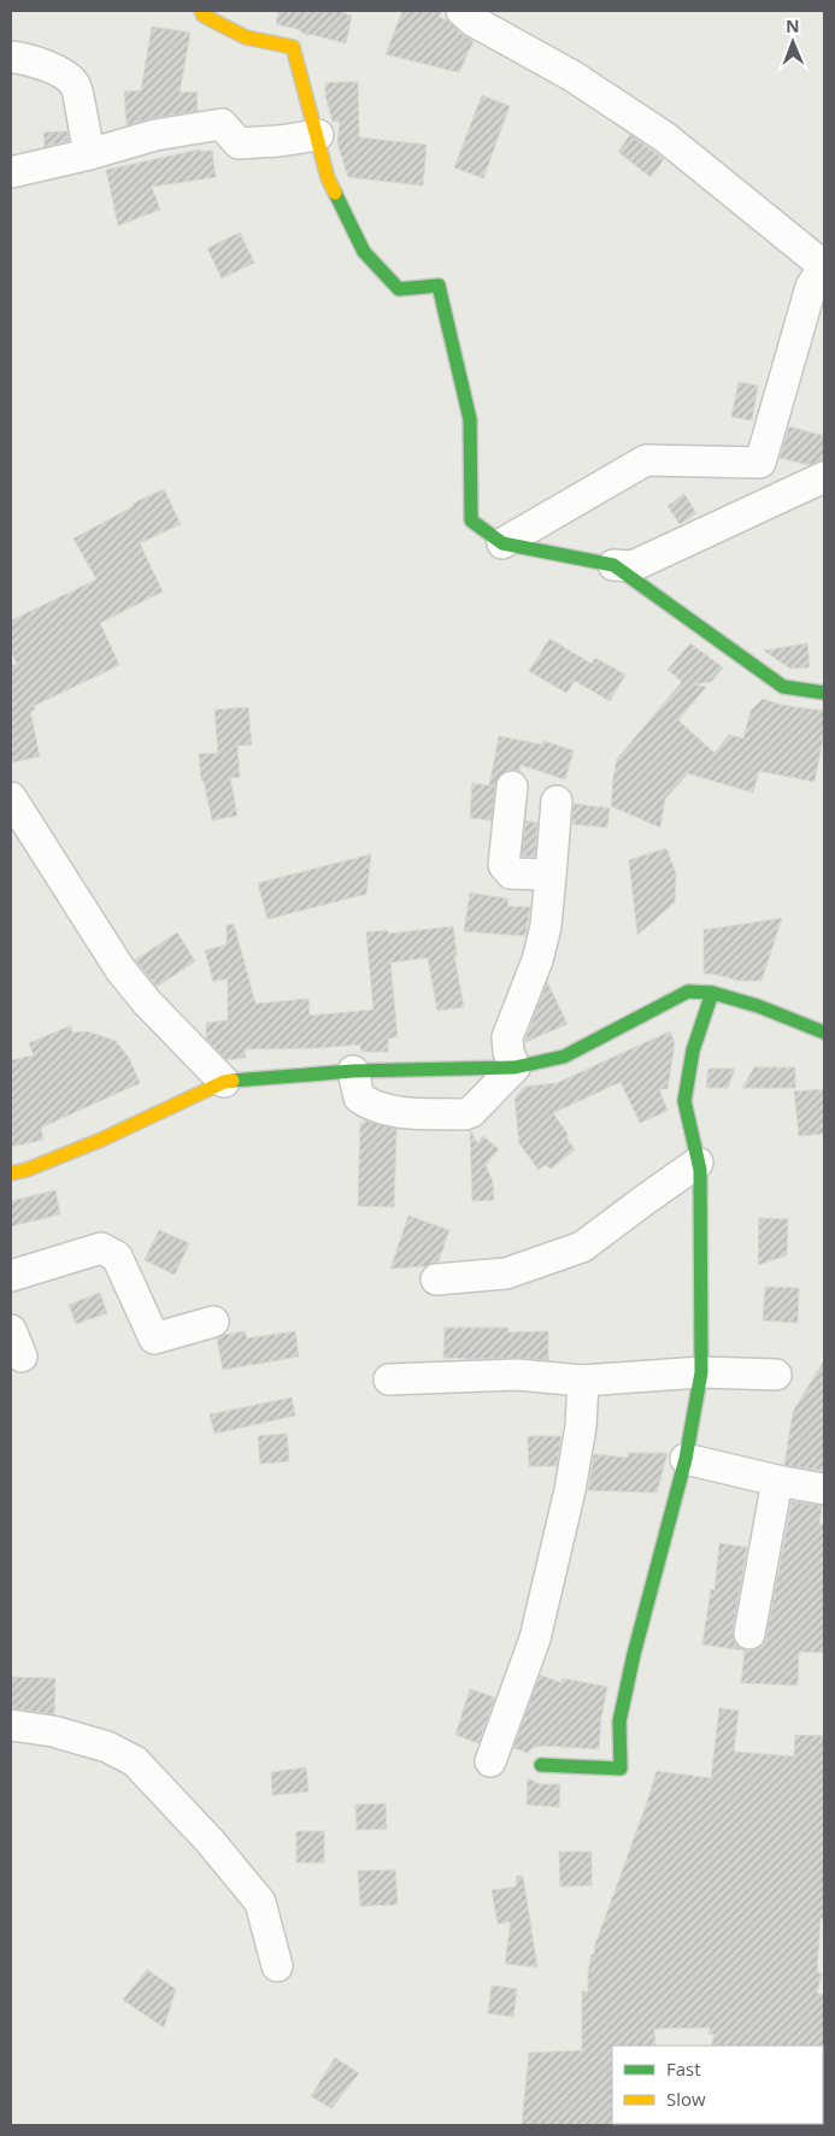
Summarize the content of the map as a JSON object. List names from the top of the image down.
{
  "legend": ["Fast", "Slow"],
  "north": "top"
}
